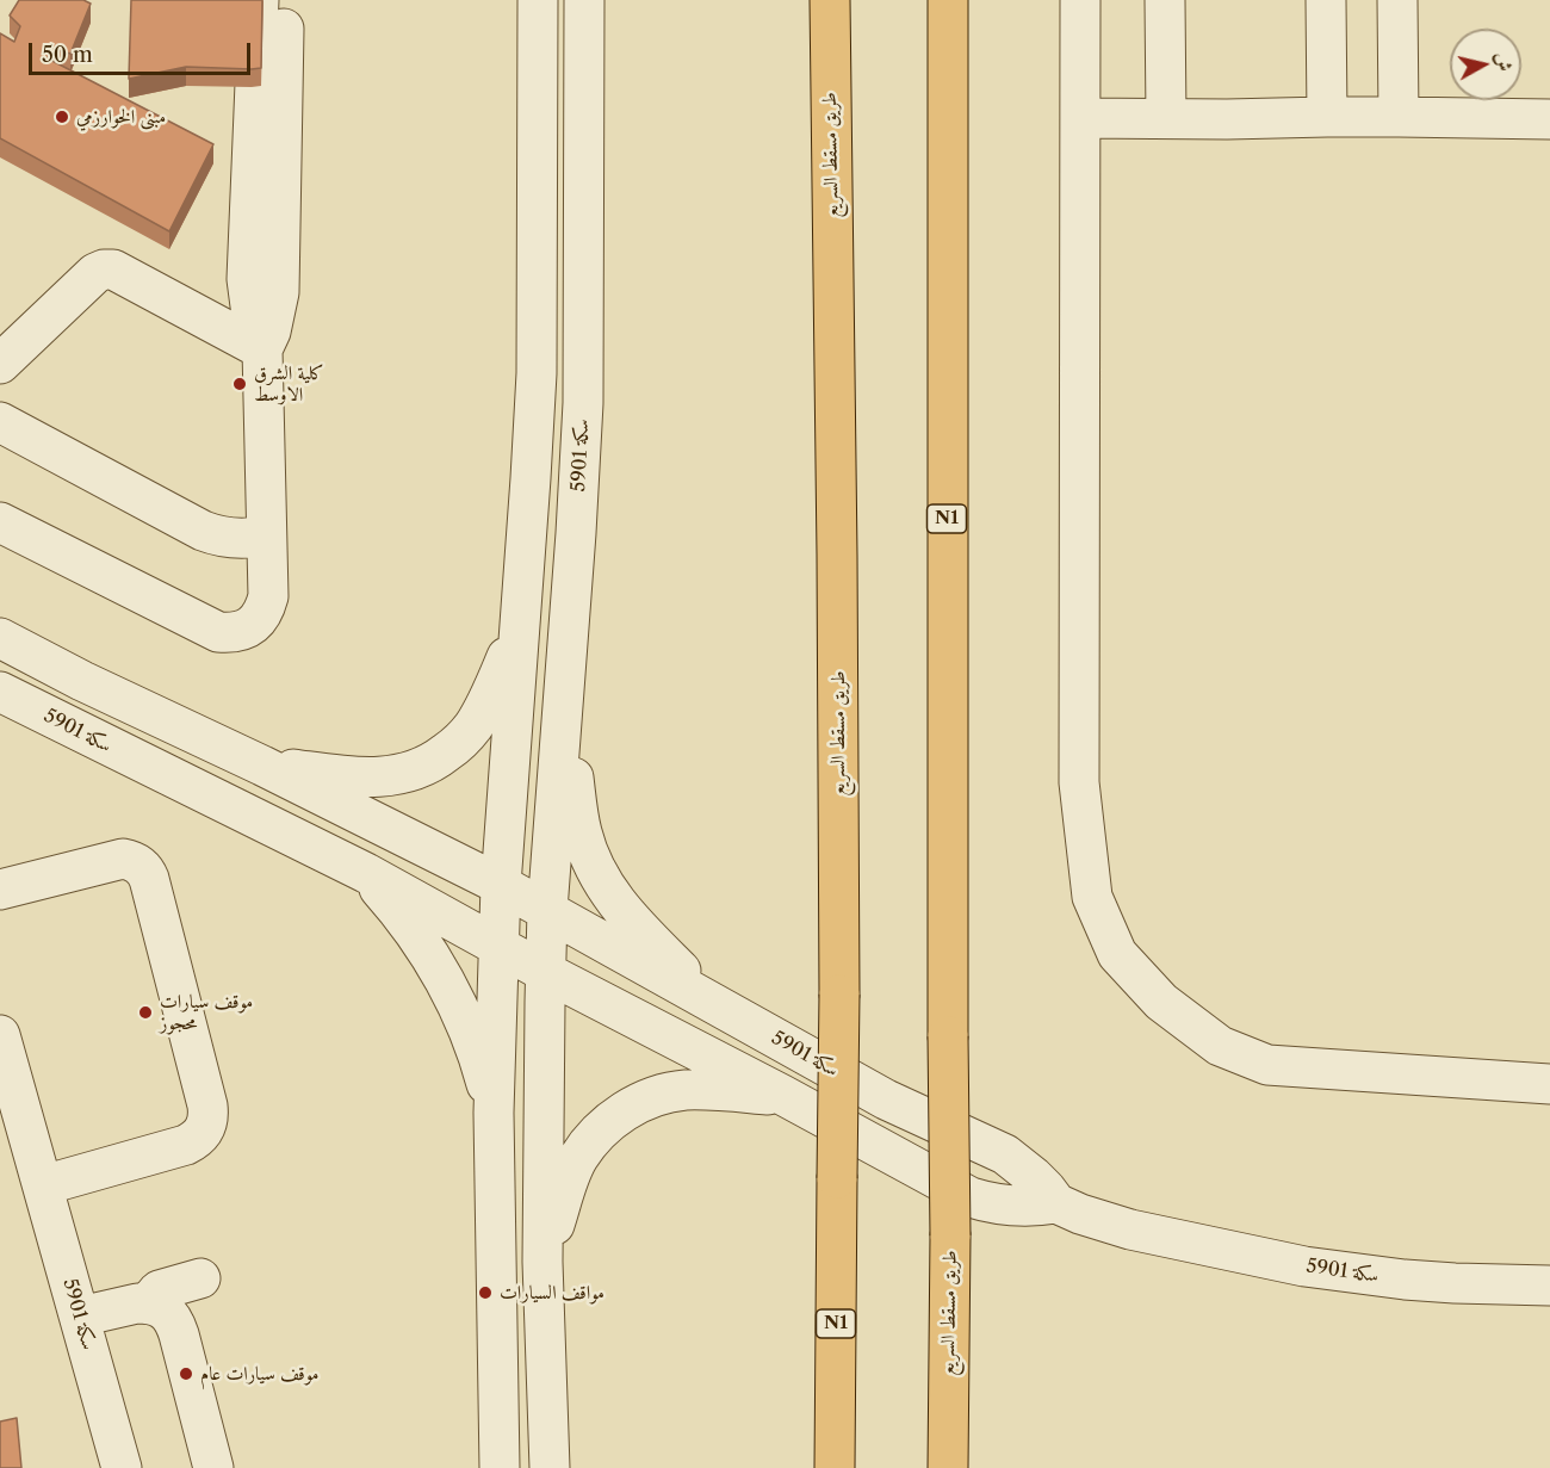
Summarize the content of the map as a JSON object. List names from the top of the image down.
{
  "streets": {
    "highway": ["طريق مسقط السريع", "N1"],
    "street": ["سكة 5901"]
  },
  "places": [
    "مبنى الخوارزمي",
    "كلية الشرق الاوسط",
    "موقف سيارات محجوز",
    "مواقف السيارات",
    "موقف سيارات عام"
  ],
  "scale_bar": "50 m",
  "north": "right"
}
